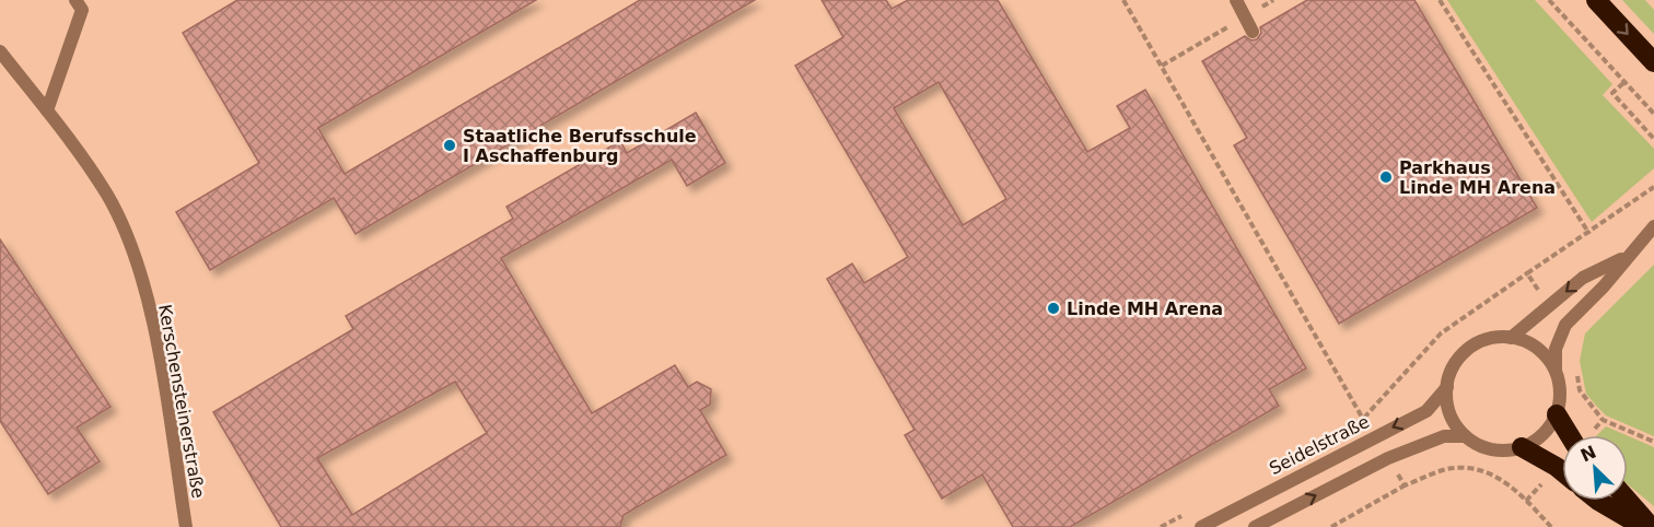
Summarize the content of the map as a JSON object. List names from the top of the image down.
{
  "streets": {
    "street": ["Kerschensteinerstraße", "Seidelstraße"]
  },
  "places": ["Staatliche Berufsschule I Aschaffenburg", "Parkhaus Linde MH Arena", "Linde MH Arena"],
  "north": "top left"
}
